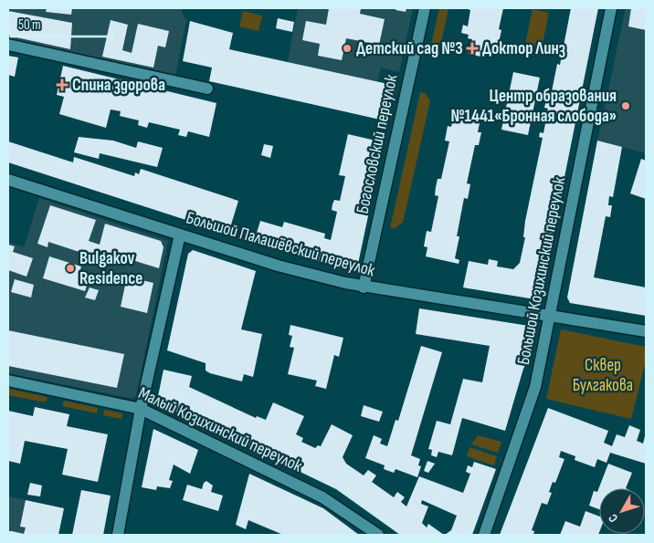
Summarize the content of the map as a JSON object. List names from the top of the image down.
{
  "streets": {
    "street": [
      "Богословский переулок",
      "Большой Палашёвский переулок",
      "Большой Козихинский переулок",
      "Малый Козихинский переулок"
    ]
  },
  "crossings": [
    ["Богословский переулок", "Большой Палашёвский переулок"],
    ["Большой Палашёвский переулок", "Большой Козихинский переулок"]
  ],
  "parks": ["Сквер Булгакова"],
  "places": {
    "other": ["Детский сад №3", "Центр образования №1441«Бронная слобода»", "Bulgakov Residence"],
    "health": ["Доктор Линз", "Спина здорова"]
  },
  "scale_bar": "50 m",
  "north": "bottom left"
}
